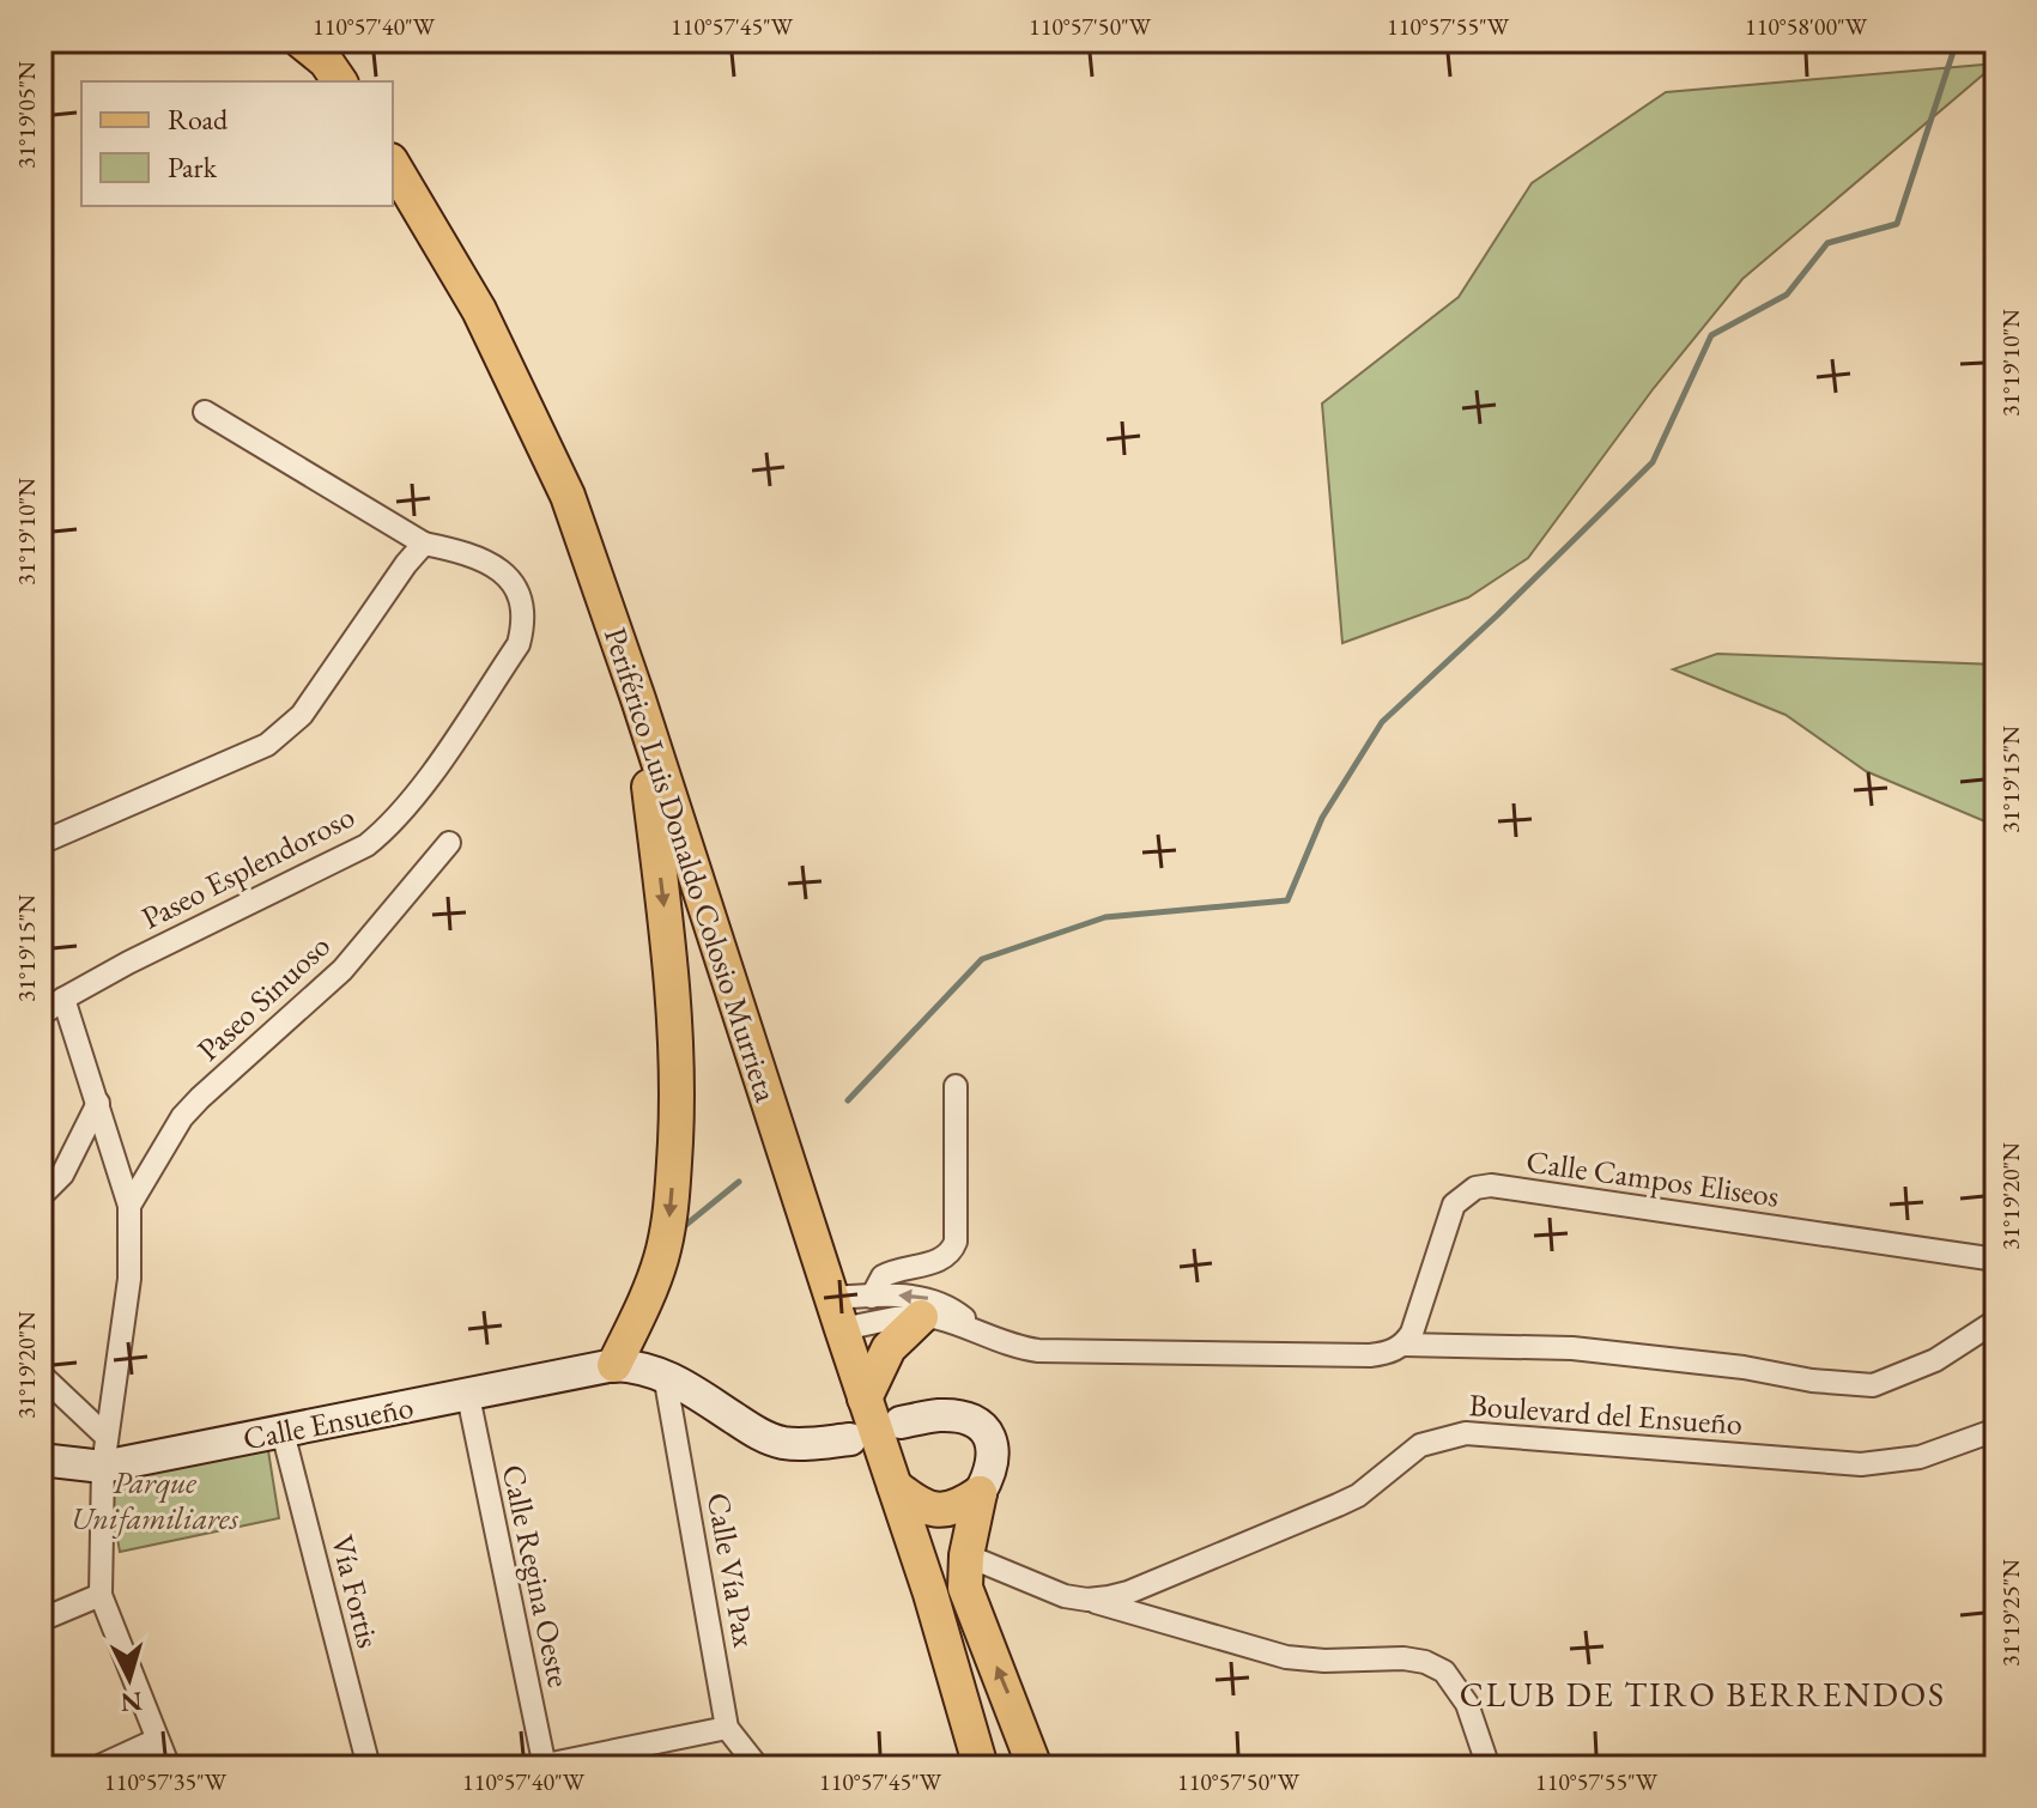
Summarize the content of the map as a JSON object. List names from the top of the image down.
{
  "streets": {
    "main road": ["Periférico Luis Donaldo Colosio Murrieta"],
    "street": [
      "Paseo Esplendoroso",
      "Paseo Sinuoso",
      "Calle Campos Eliseos",
      "Boulevard del Ensueño",
      "Calle Ensueño",
      "Calle Vía Pax",
      "Calle Regina Oeste",
      "Vía Fortis"
    ]
  },
  "crossings": [
    ["Calle Ensueño", "Calle Regina Oeste"],
    ["Calle Ensueño", "Vía Fortis"]
  ],
  "districts": ["CLUB DE TIRO BERRENDOS"],
  "parks": ["Parque Unifamiliares"],
  "legend": ["Road", "Park"],
  "north": "bottom",
  "coordinates": [
    "110°57'40\"W",
    "110°57'45\"W",
    "110°57'50\"W",
    "110°57'55\"W",
    "110°58'00\"W",
    "31°19'05\"N",
    "31°19'10\"N",
    "31°19'15\"N",
    "31°19'20\"N",
    "31°19'25\"N",
    "110°57'35\"W"
  ]
}
